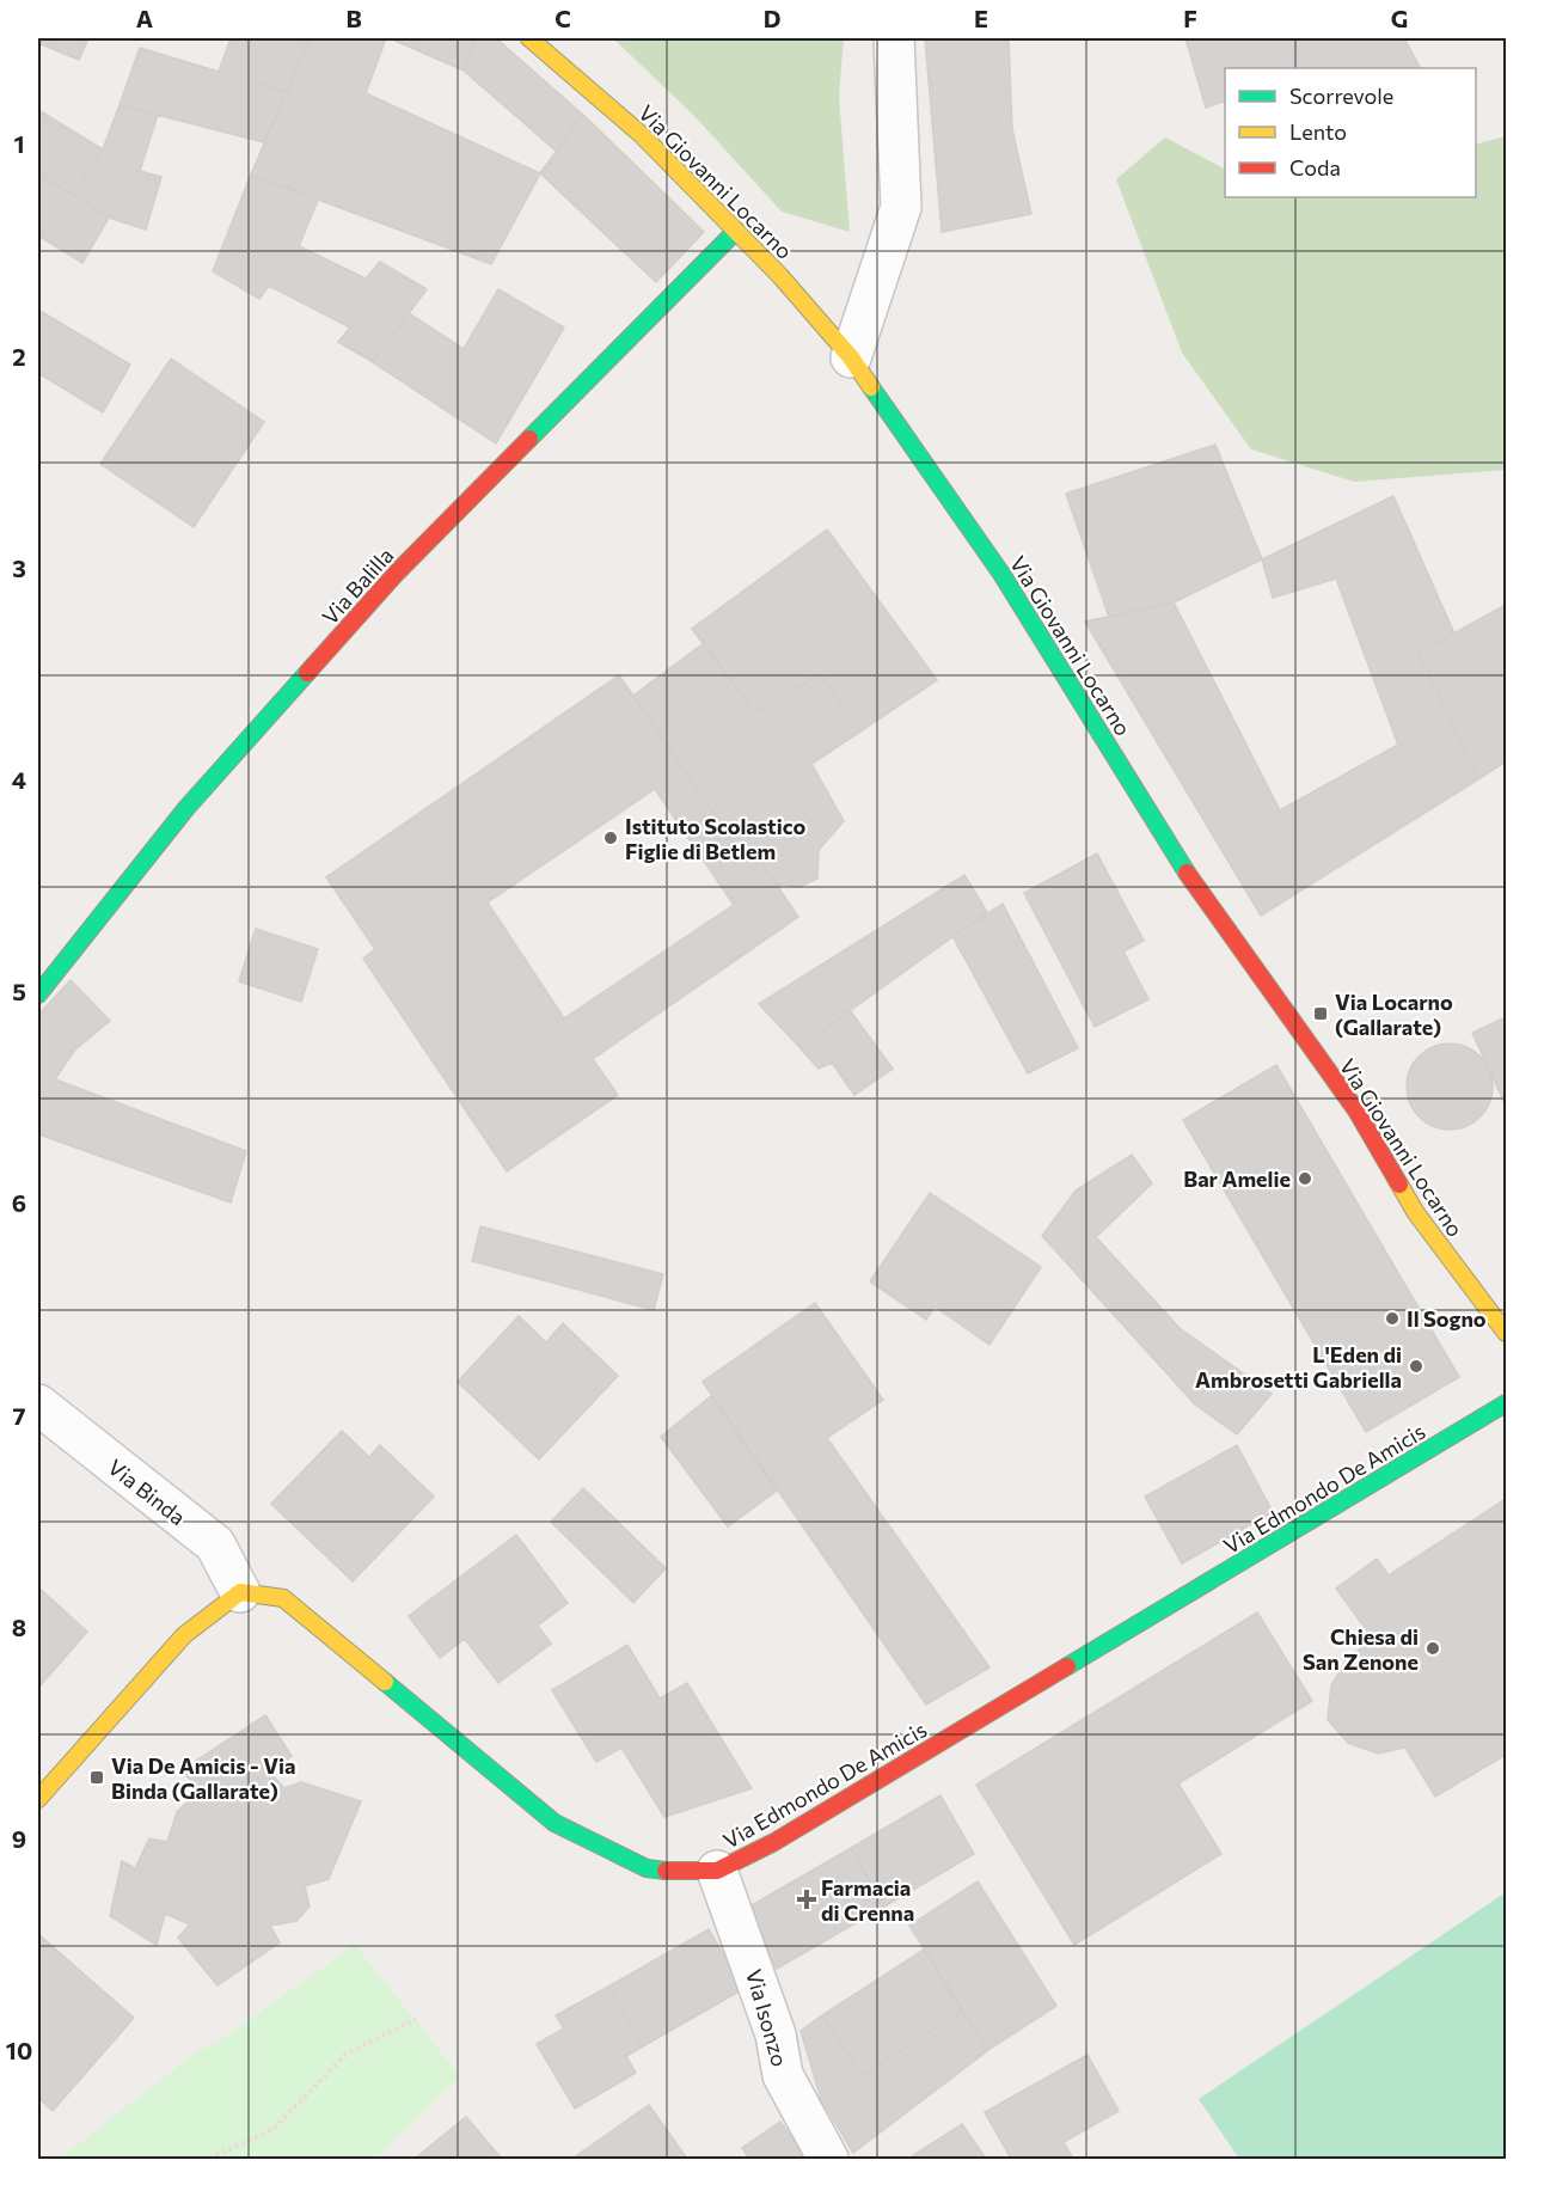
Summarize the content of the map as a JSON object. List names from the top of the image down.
{
  "streets": {
    "street": [
      "Via Giovanni Locarno",
      "Via Balilla",
      "Via Edmondo De Amicis",
      "Via Binda",
      "Via Isonzo"
    ]
  },
  "crossings": [
    ["Via Giovanni Locarno", "Via Balilla"],
    ["Via Edmondo De Amicis", "Via Binda"],
    ["Via Edmondo De Amicis", "Via Isonzo"]
  ],
  "places": {
    "other": [
      "Istituto Scolastico Figlie di Betlem",
      "Bar Amelie",
      "Il Sogno",
      "L'Eden di Ambrosetti Gabriella",
      "Chiesa di San Zenone"
    ],
    "transit": ["Via Locarno (Gallarate)", "Via De Amicis - Via Binda (Gallarate)"],
    "health": ["Farmacia di Crenna"]
  },
  "legend": ["Scorrevole", "Lento", "Coda"],
  "grid": {
    "columns": [
      "A",
      "B",
      "C",
      "D",
      "E",
      "F",
      "G"
    ],
    "rows": [
      "1",
      "2",
      "3",
      "4",
      "5",
      "6",
      "7",
      "8",
      "9",
      "10"
    ]
  }
}
